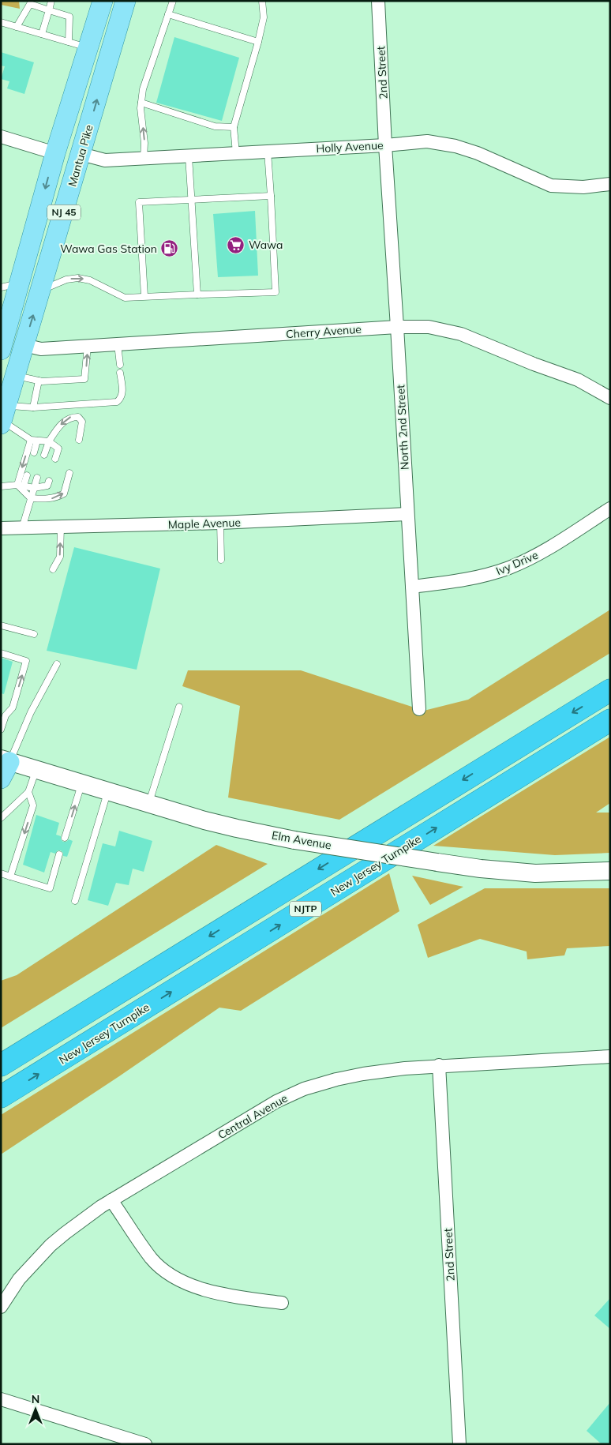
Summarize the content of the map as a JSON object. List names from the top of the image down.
{
  "streets": {
    "highway": ["New Jersey Turnpike", "NJTP"],
    "main road": ["Mantua Pike", "NJ 45", "Elm Avenue"],
    "street": [
      "2nd Street",
      "Holly Avenue",
      "Cherry Avenue",
      "North 2nd Street",
      "Maple Avenue",
      "Ivy Drive",
      "Central Avenue"
    ]
  },
  "crossings": [
    ["2nd Street", "Holly Avenue"],
    ["2nd Street", "North 2nd Street"],
    ["2nd Street", "Central Avenue"],
    ["Holly Avenue", "Mantua Pike"],
    ["Holly Avenue", "North 2nd Street"],
    ["Mantua Pike", "Cherry Avenue"],
    ["Cherry Avenue", "North 2nd Street"],
    ["North 2nd Street", "Maple Avenue"],
    ["North 2nd Street", "Ivy Drive"]
  ],
  "places": {
    "supermarket": ["Wawa"],
    "fuel station": ["Wawa Gas Station"]
  },
  "north": "top"
}
